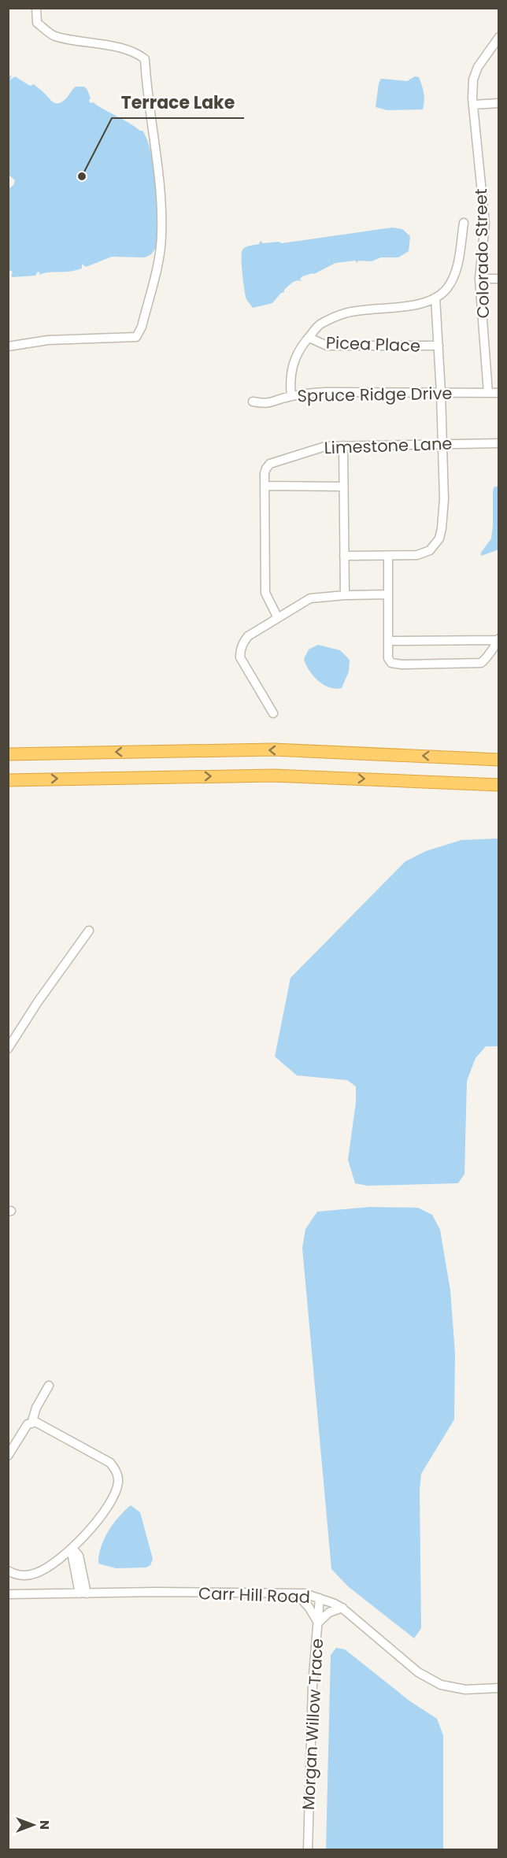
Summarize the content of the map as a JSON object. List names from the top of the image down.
{
  "streets": {
    "street": [
      "Colorado Street",
      "Picea Place",
      "Spruce Ridge Drive",
      "Limestone Lane",
      "Carr Hill Road",
      "Morgan Willow Trace"
    ]
  },
  "crossings": [
    ["Colorado Street", "Spruce Ridge Drive"],
    ["Carr Hill Road", "Morgan Willow Trace"]
  ],
  "places": ["Terrace Lake"],
  "north": "right"
}
